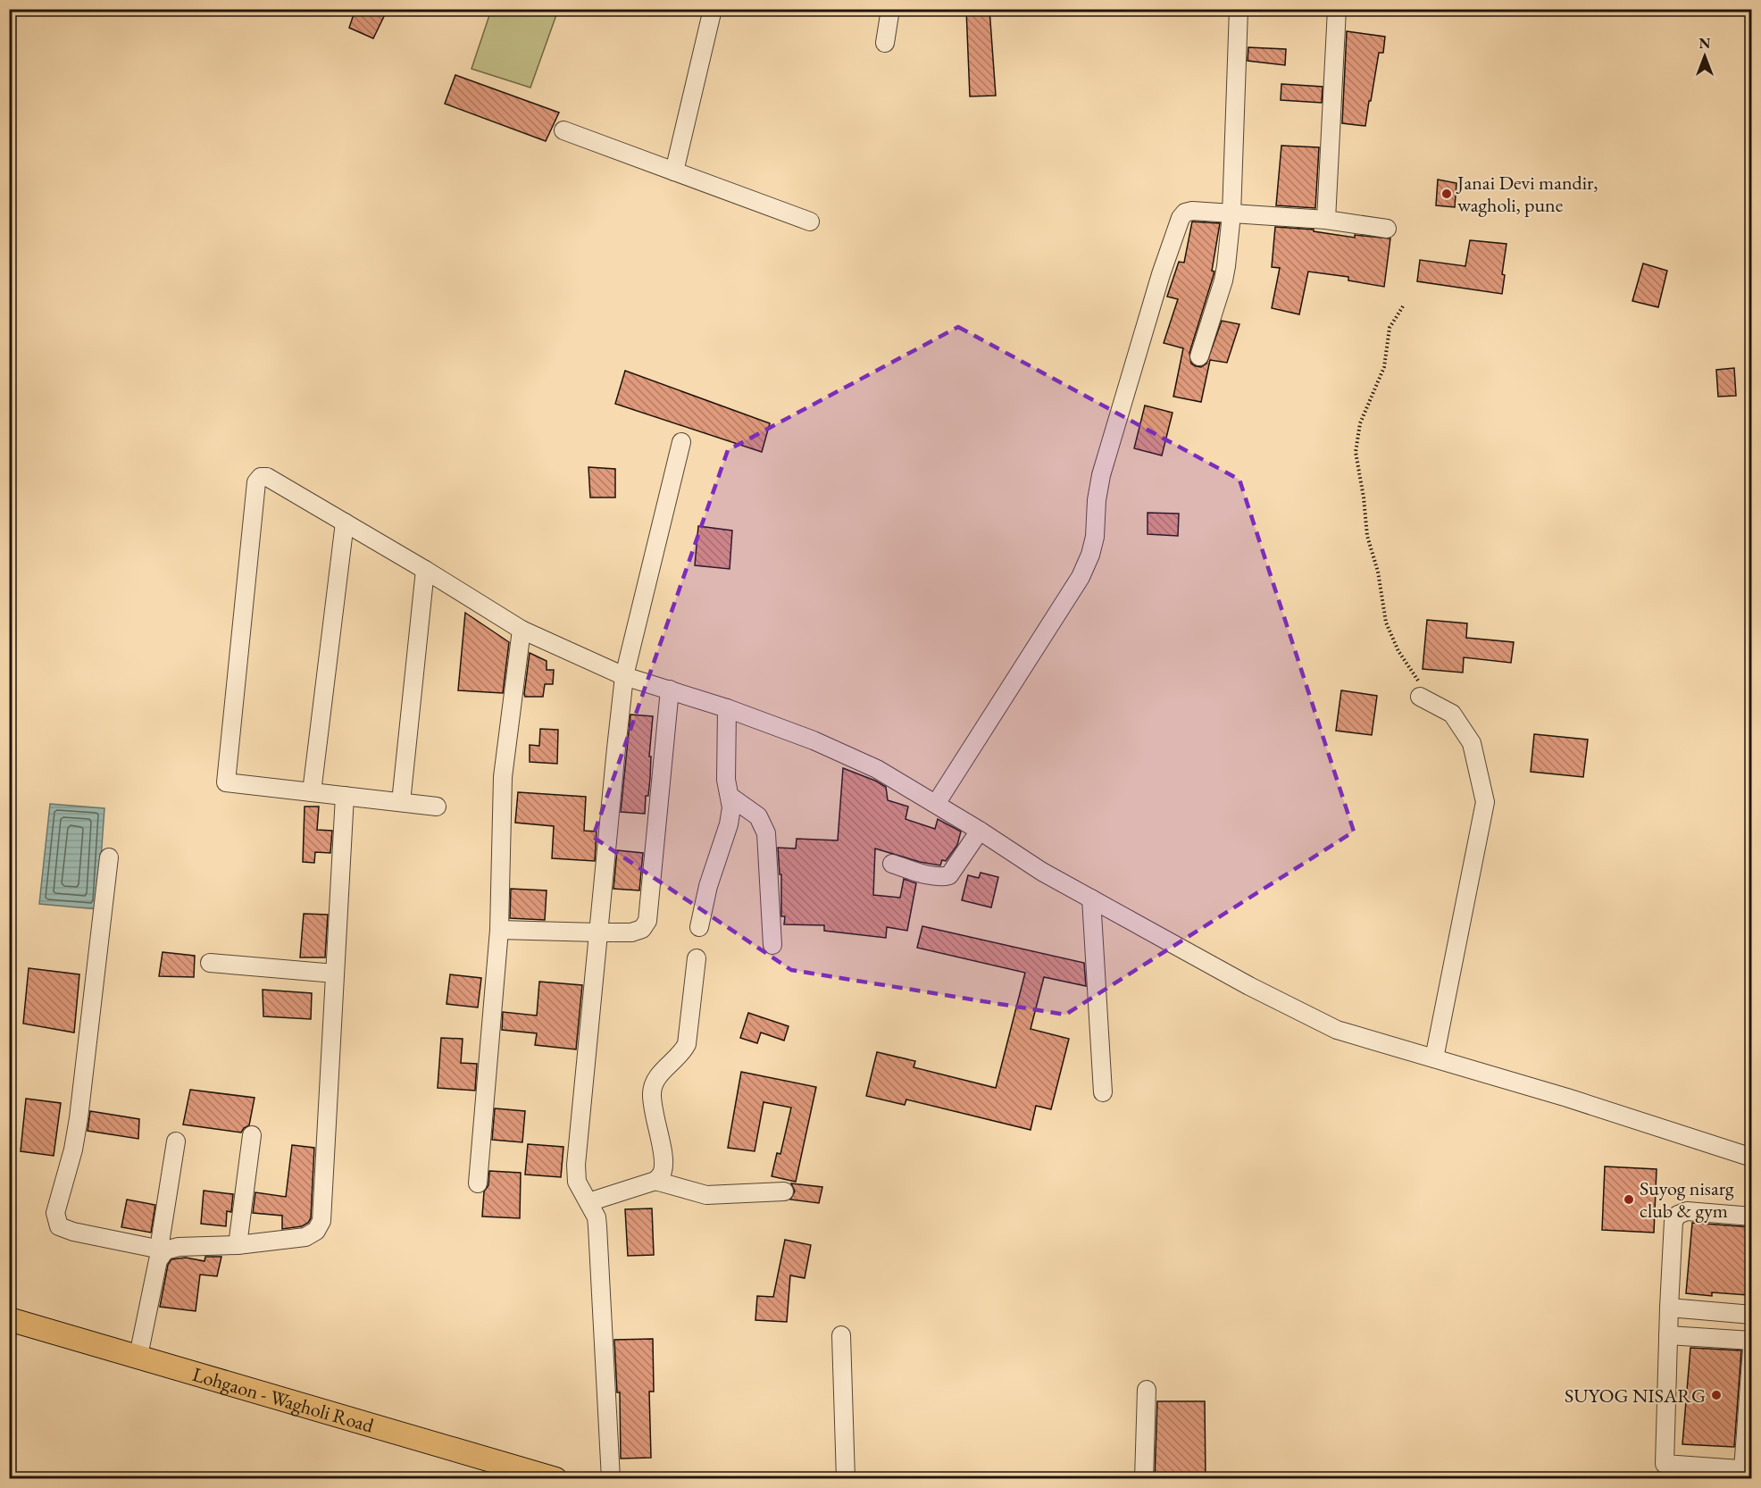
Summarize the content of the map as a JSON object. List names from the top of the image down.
{
  "streets": {
    "main road": ["Lohgaon - Wagholi Road"]
  },
  "places": ["Janai Devi mandir, wagholi, pune", "Suyog nisarg club & gym", "SUYOG NISARG"],
  "north": "top"
}
